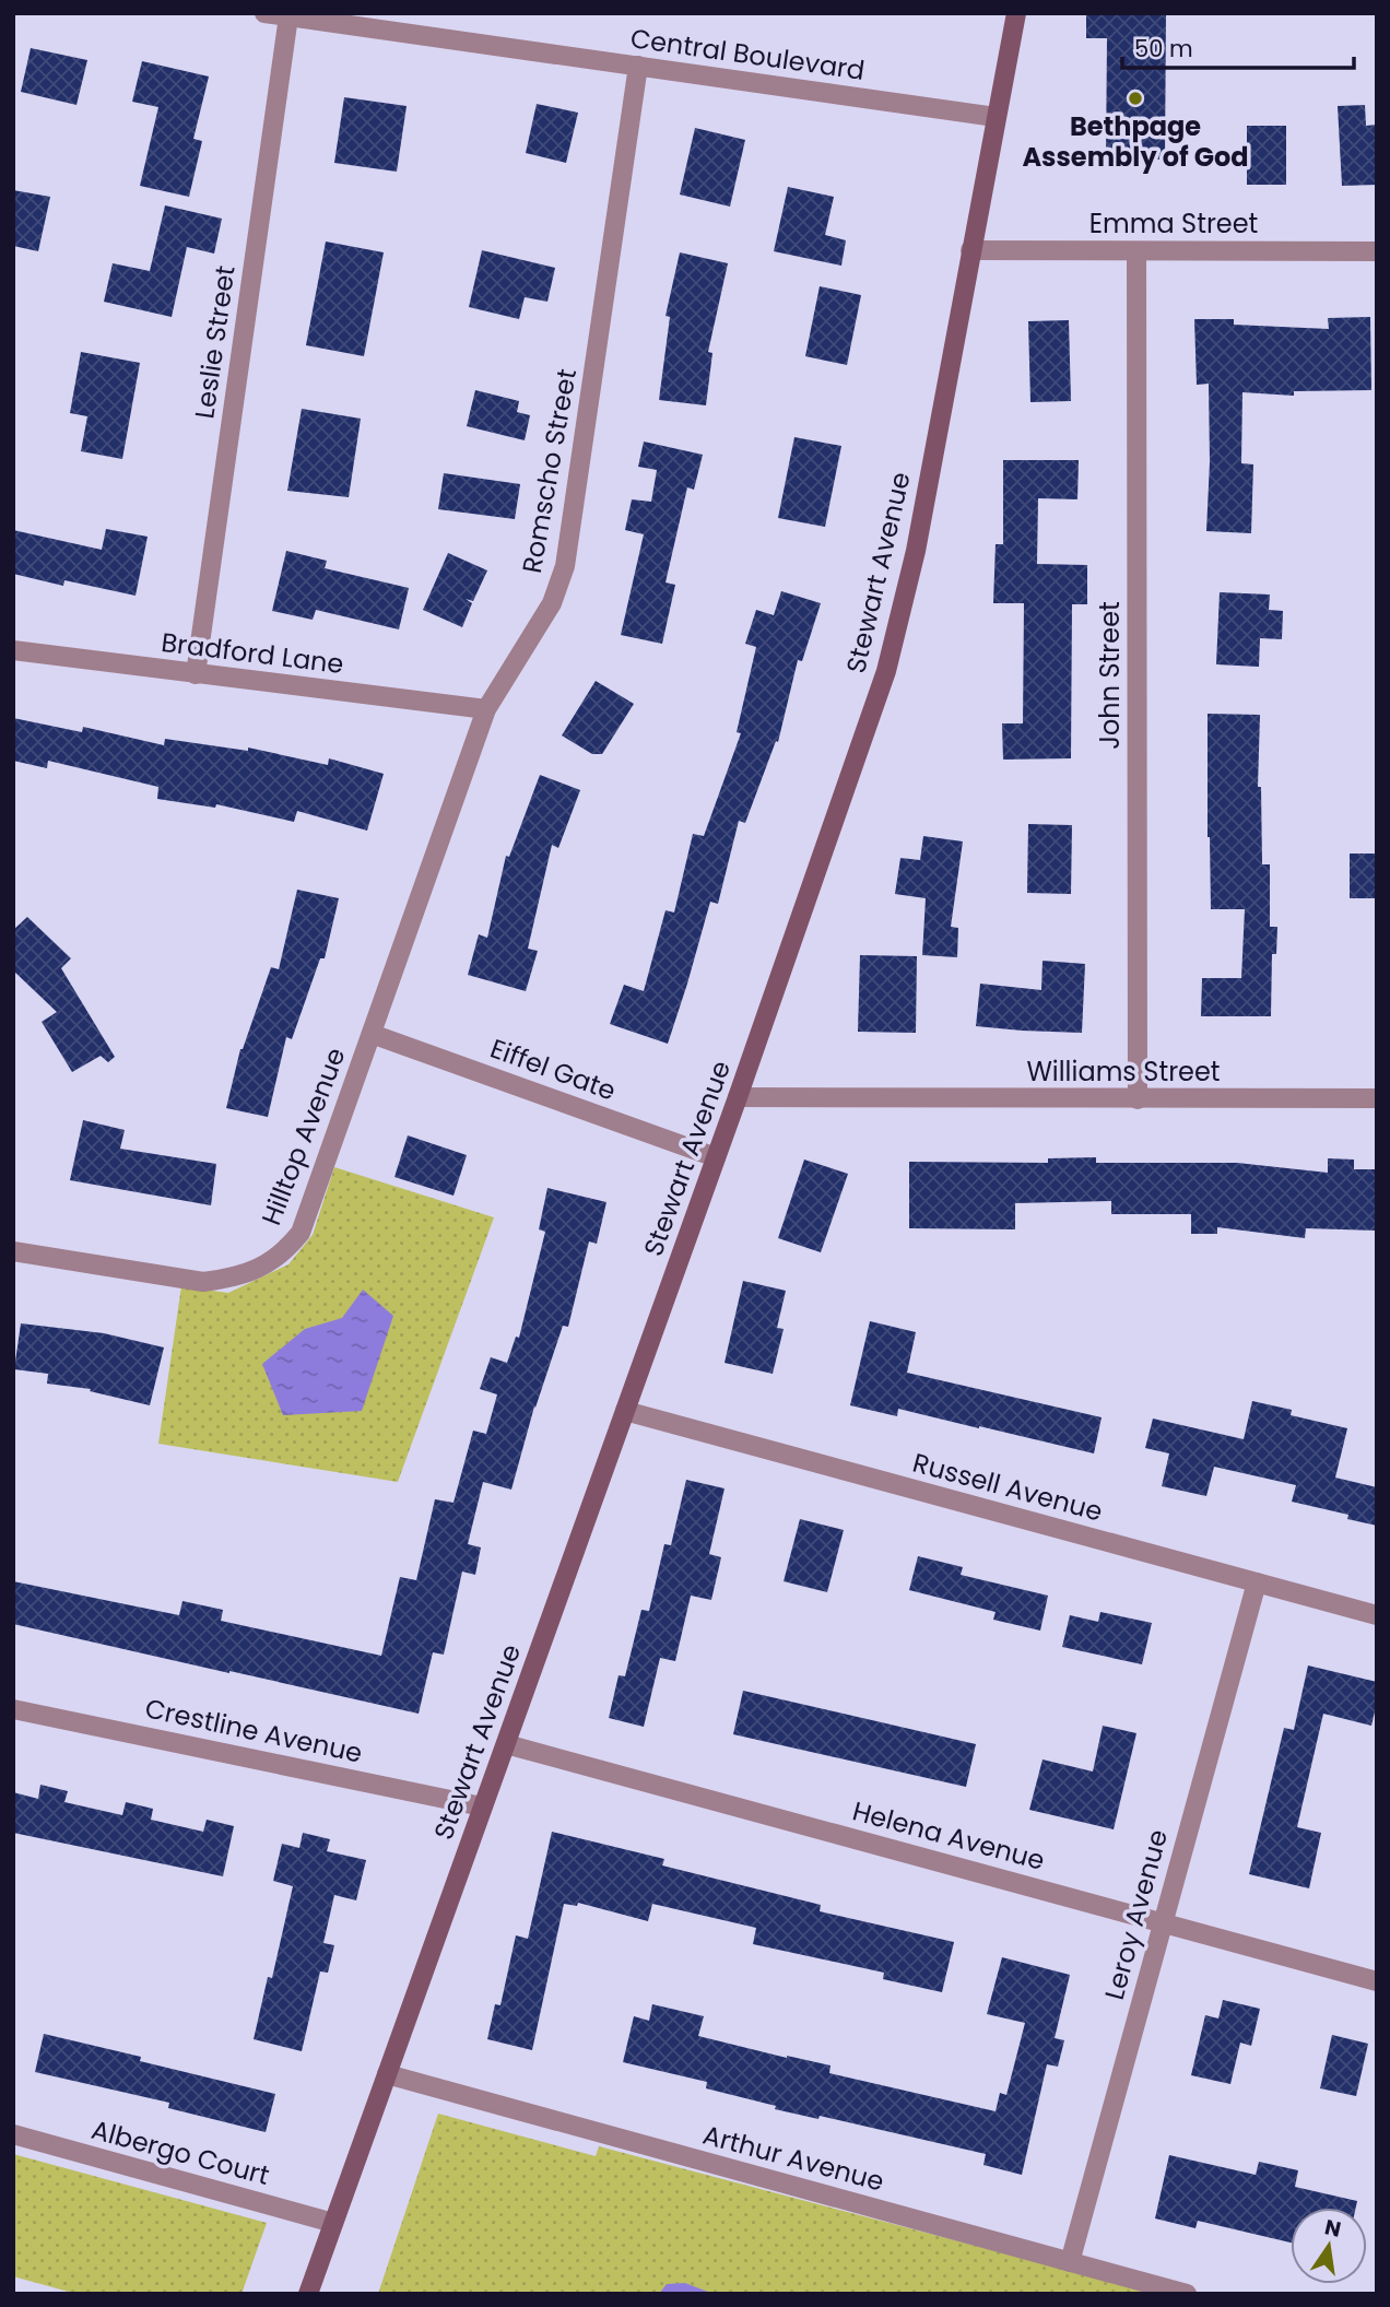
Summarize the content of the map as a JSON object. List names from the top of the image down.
{
  "streets": {
    "main road": ["Stewart Avenue"],
    "street": [
      "Central Boulevard",
      "Emma Street",
      "Leslie Street",
      "Romscho Street",
      "Bradford Lane",
      "John Street",
      "Eiffel Gate",
      "Williams Street",
      "Hilltop Avenue",
      "Russell Avenue",
      "Crestline Avenue",
      "Helena Avenue",
      "Leroy Avenue",
      "Albergo Court",
      "Arthur Avenue"
    ]
  },
  "crossings": [
    ["Central Boulevard", "Leslie Street"],
    ["Central Boulevard", "Romscho Street"],
    ["Central Boulevard", "Stewart Avenue"],
    ["Emma Street", "Stewart Avenue"],
    ["Emma Street", "John Street"],
    ["Leslie Street", "Bradford Lane"],
    ["Romscho Street", "Bradford Lane"],
    ["Romscho Street", "Eiffel Gate"],
    ["Romscho Street", "Hilltop Avenue"],
    ["Stewart Avenue", "Eiffel Gate"],
    ["Stewart Avenue", "Williams Street"],
    ["Stewart Avenue", "Russell Avenue"],
    ["Stewart Avenue", "Crestline Avenue"],
    ["Stewart Avenue", "Helena Avenue"],
    ["Stewart Avenue", "Albergo Court"],
    ["Stewart Avenue", "Arthur Avenue"],
    ["John Street", "Williams Street"],
    ["Eiffel Gate", "Hilltop Avenue"],
    ["Russell Avenue", "Leroy Avenue"],
    ["Helena Avenue", "Leroy Avenue"],
    ["Leroy Avenue", "Arthur Avenue"]
  ],
  "places": ["Bethpage Assembly of God"],
  "scale_bar": "50 m",
  "north": "top"
}
